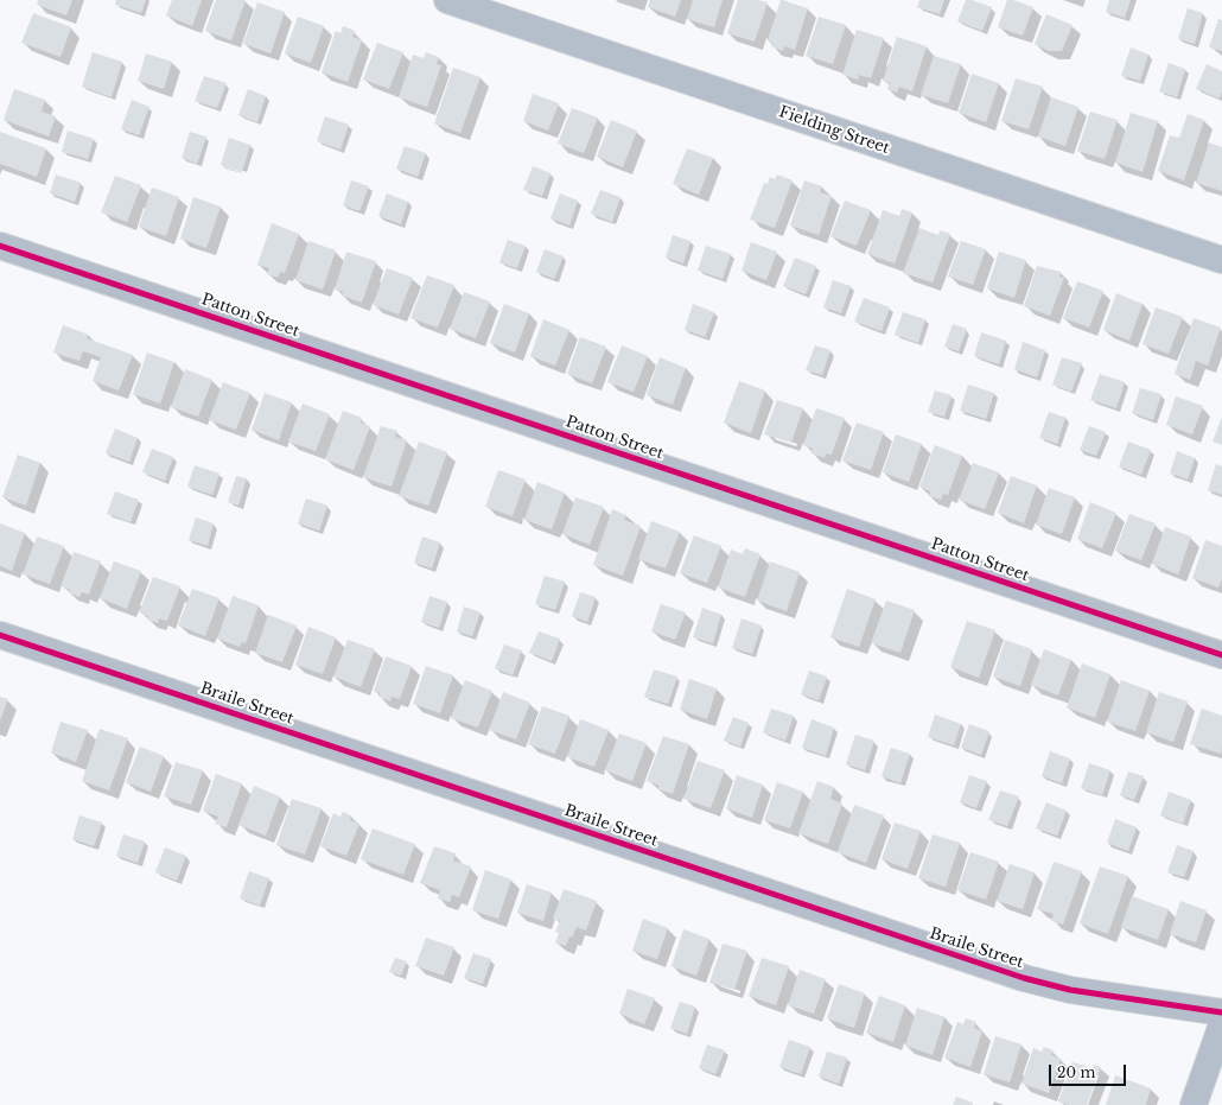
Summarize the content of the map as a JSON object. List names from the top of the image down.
{
  "streets": {
    "street": ["Fielding Street", "Patton Street", "Braile Street"]
  },
  "scale_bar": "20 m"
}
